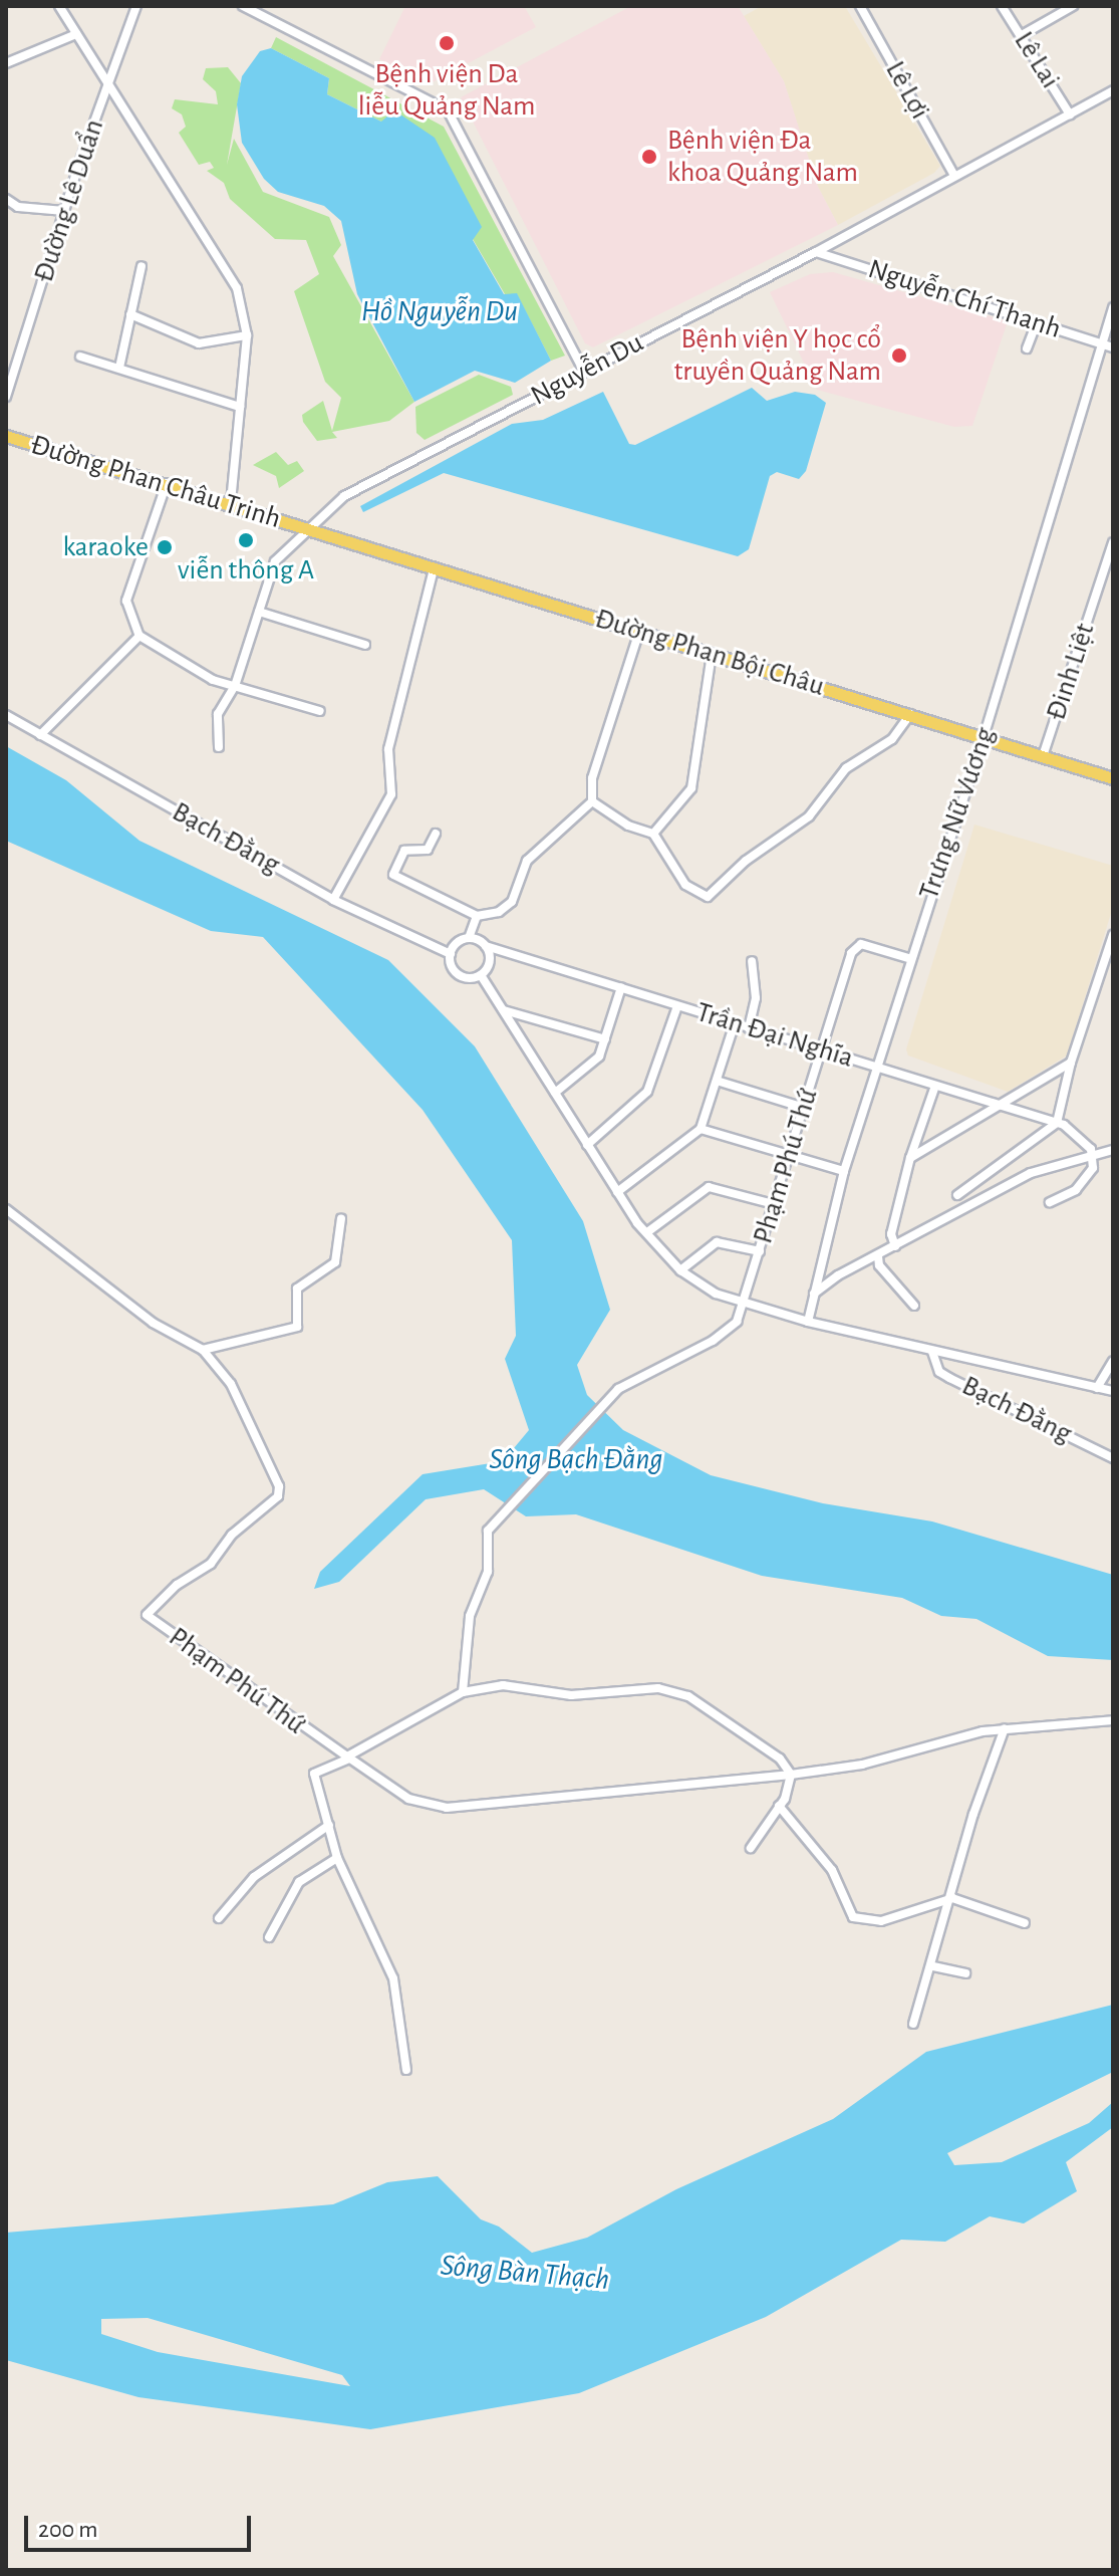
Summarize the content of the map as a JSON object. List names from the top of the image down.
{
  "streets": {
    "main road": ["Đường Phan Châu Trinh", "Đường Phan Bội Châu"],
    "street": [
      "Lê Lai",
      "Lê Lợi",
      "Đường Lê Duẩn",
      "Nguyễn Chí Thanh",
      "Nguyễn Du",
      "Đinh Liệt",
      "Trưng Nữ Vương",
      "Bạch Đằng",
      "Trần Đại Nghĩa",
      "Phạm Phú Thứ"
    ]
  },
  "crossings": [
    ["Lê Lai", "Nguyễn Du"],
    ["Lê Lợi", "Nguyễn Du"],
    ["Nguyễn Chí Thanh", "Nguyễn Du"],
    ["Nguyễn Chí Thanh", "Trưng Nữ Vương"],
    ["Nguyễn Du", "Đường Phan Châu Trinh"],
    ["Nguyễn Du", "Đường Phan Bội Châu"],
    ["Đường Phan Châu Trinh", "Đường Phan Bội Châu"],
    ["Đường Phan Bội Châu", "Đinh Liệt"],
    ["Đường Phan Bội Châu", "Trưng Nữ Vương"],
    ["Trưng Nữ Vương", "Trần Đại Nghĩa"],
    ["Trưng Nữ Vương", "Phạm Phú Thứ"],
    ["Bạch Đằng", "Trần Đại Nghĩa"],
    ["Trần Đại Nghĩa", "Phạm Phú Thứ"]
  ],
  "water": ["Hồ Nguyễn Du", "Sông Bạch Đằng", "Sông Bàn Thạch"],
  "places": [
    "Bệnh viện Da liễu Quảng Nam",
    "Bệnh viện Đa khoa Quảng Nam",
    "Bệnh viện Y học cổ truyền Quảng Nam",
    "viễn thông A",
    "karaoke"
  ],
  "scale_bar": "200 m"
}
